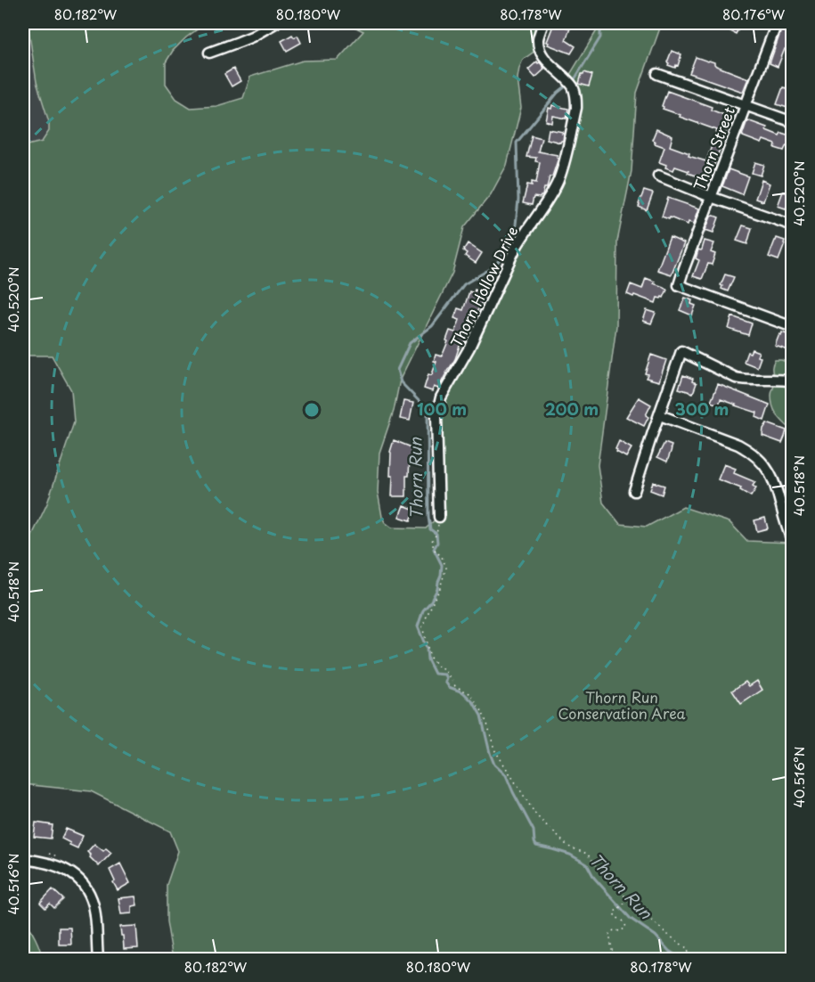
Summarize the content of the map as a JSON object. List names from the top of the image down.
{
  "streets": {
    "street": ["Thorn Street", "Thorn Hollow Drive"]
  },
  "water": ["Thorn Run"],
  "parks": ["Thorn Run Conservation Area"],
  "coordinates": [
    "80.182°W",
    "80.180°W",
    "80.178°W",
    "80.176°W",
    "40.520°N",
    "40.518°N",
    "40.516°N"
  ],
  "rings": ["100 m", "200 m", "300 m"]
}
